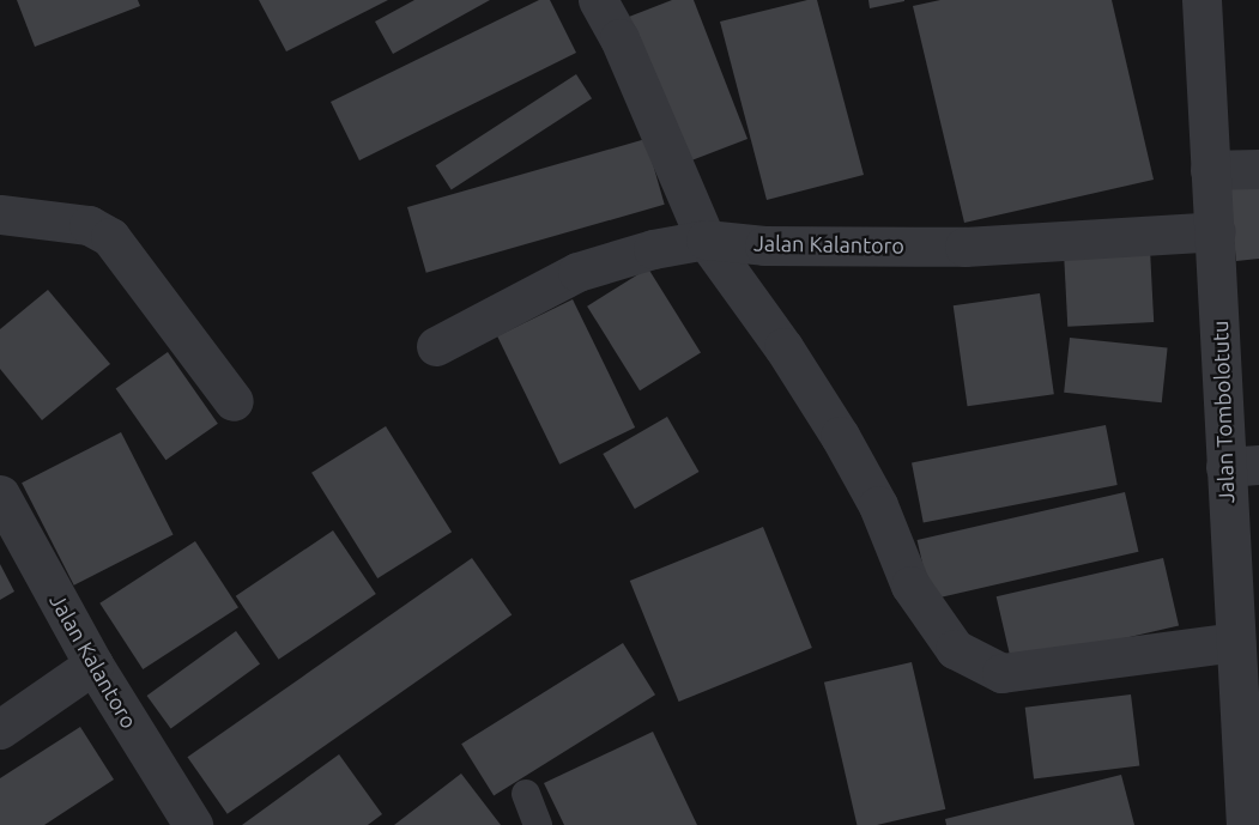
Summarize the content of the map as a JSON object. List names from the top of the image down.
{
  "streets": {
    "street": ["Jalan Kalantoro", "Jalan Tombolotutu"]
  },
  "crossings": [
    ["Jalan Kalantoro", "Jalan Tombolotutu"]
  ]
}
